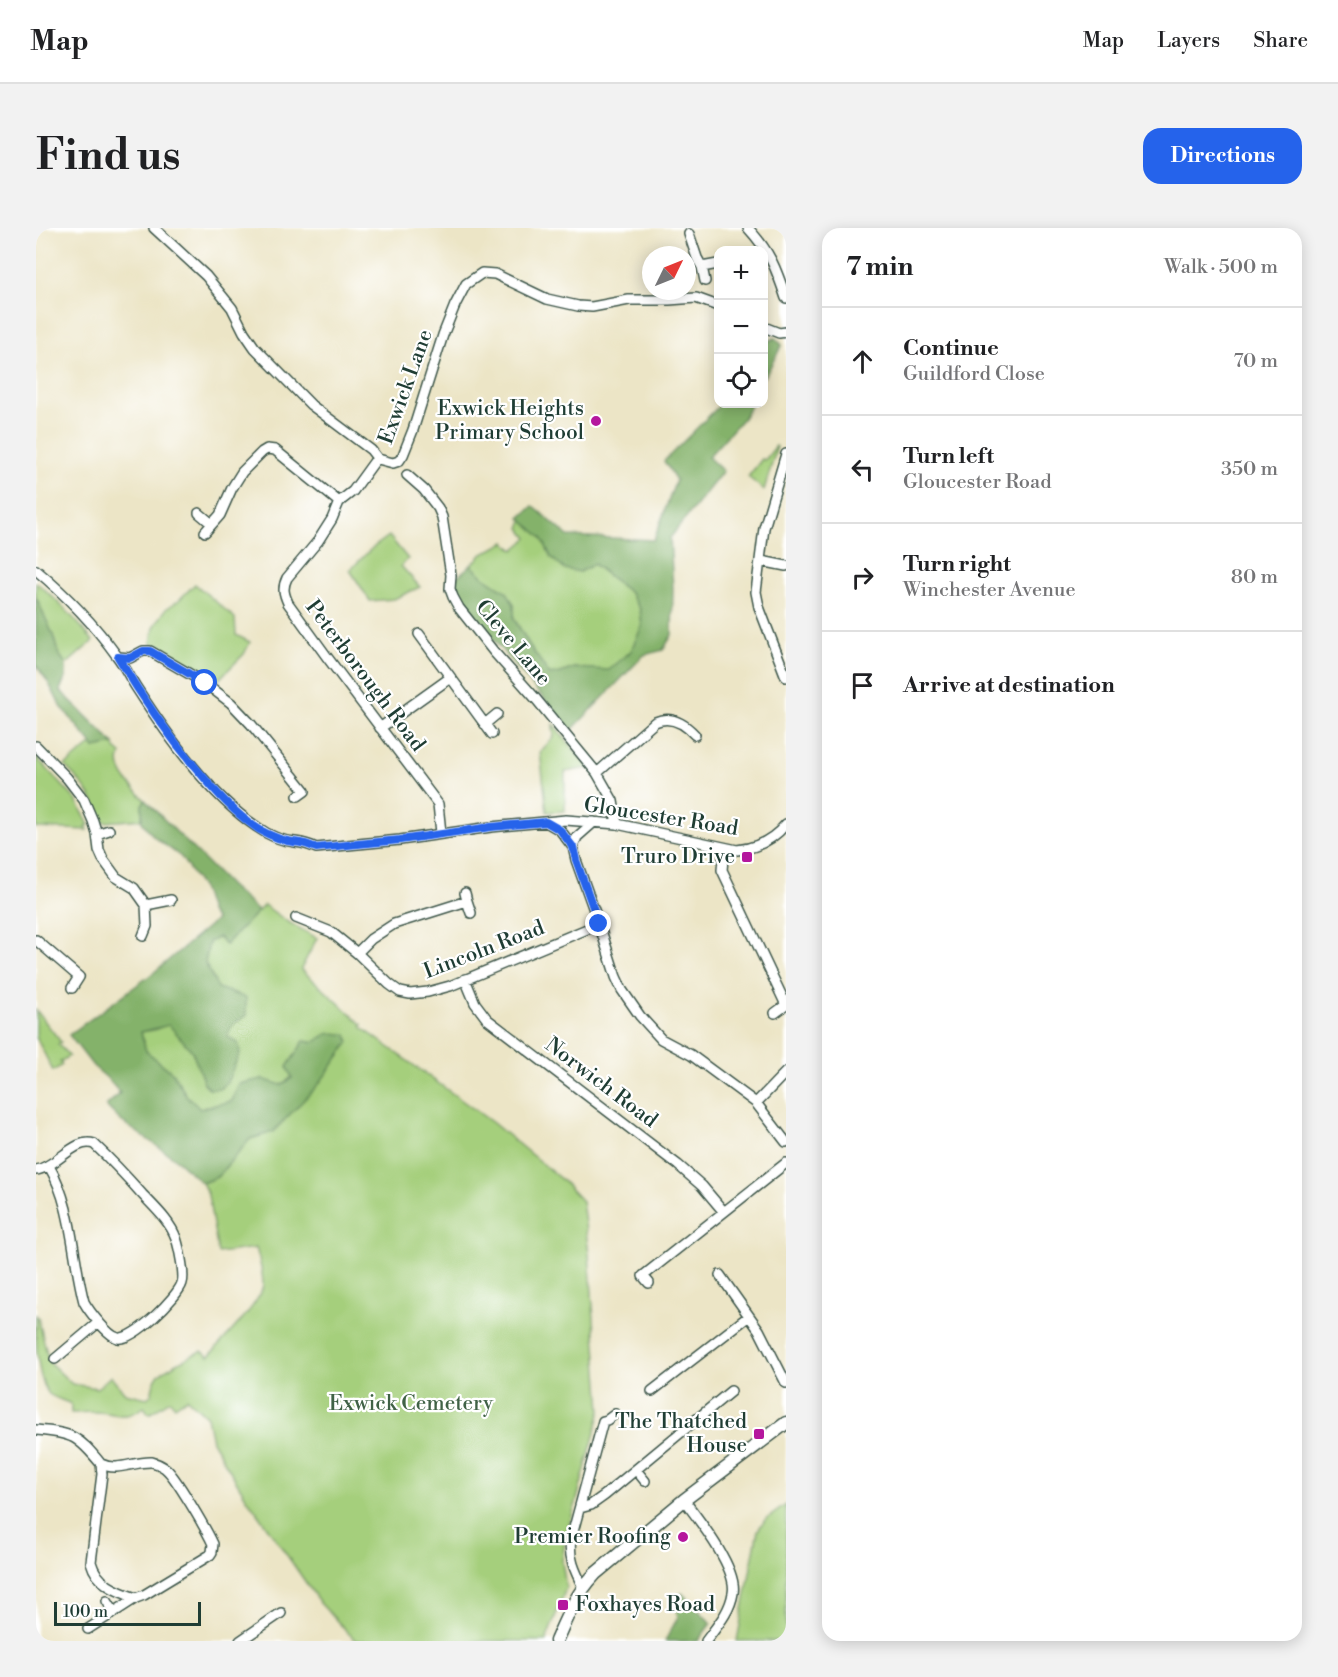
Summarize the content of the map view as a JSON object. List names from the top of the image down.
{
  "streets": {
    "street": [
      "Exwick Lane",
      "Cleve Lane",
      "Peterborough Road",
      "Gloucester Road",
      "Lincoln Road",
      "Norwich Road"
    ]
  },
  "crossings": [
    ["Exwick Lane", "Peterborough Road"],
    ["Cleve Lane", "Gloucester Road"],
    ["Peterborough Road", "Gloucester Road"],
    ["Lincoln Road", "Norwich Road"]
  ],
  "parks": ["Exwick Cemetery"],
  "places": {
    "other": ["Exwick Heights Primary School", "Premier Roofing"],
    "transit": ["Truro Drive", "The Thatched House", "Foxhayes Road"]
  },
  "scale_bar": "100 m",
  "north": "top right",
  "page": {
    "header": "Map",
    "nav": ["Map", "Layers", "Share"],
    "buttons": "Directions",
    "title": "Find us",
    "heading": ["7 min", "Walk · 500 m"],
    "map_buttons": ["+", "−"],
    "list": [
      ["Continue", "Guildford Close", "70 m"],
      ["Turn left", "Gloucester Road", "350 m"],
      ["Turn right", "Winchester Avenue", "80 m"],
      "Arrive at destination"
    ],
    "scale": "100 m"
  }
}
